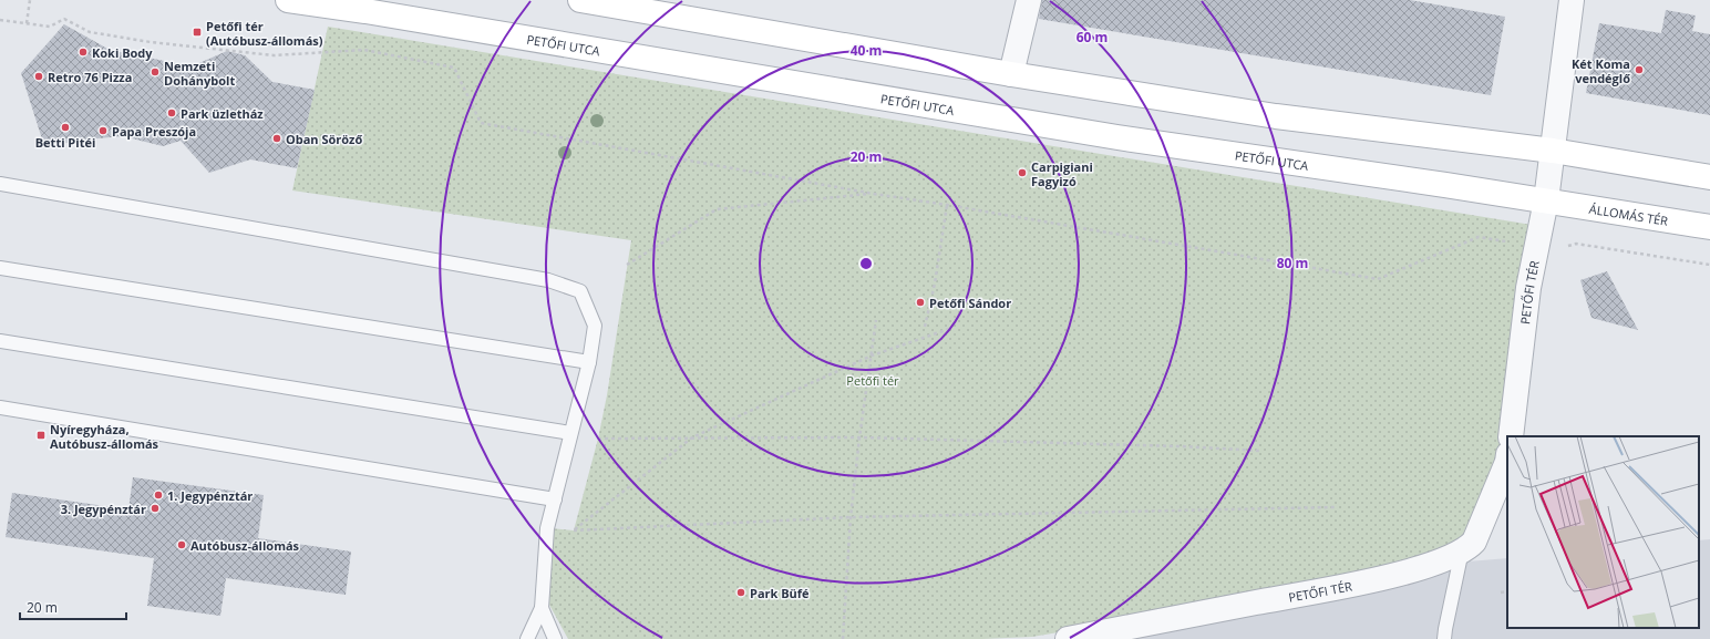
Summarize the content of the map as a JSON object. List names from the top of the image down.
{
  "streets": {
    "main road": ["PETŐFI UTCA", "ÁLLOMÁS TÉR"],
    "street": ["PETŐFI TÉR"]
  },
  "crossings": [
    ["PETŐFI UTCA", "ÁLLOMÁS TÉR"],
    ["PETŐFI UTCA", "PETŐFI TÉR"],
    ["ÁLLOMÁS TÉR", "PETŐFI TÉR"]
  ],
  "parks": ["Petőfi tér"],
  "places": {
    "transit": ["Petőfi tér (Autóbusz-állomás)", "Nyíregyháza, Autóbusz-állomás"],
    "other": [
      "Koki Body",
      "Két Koma vendéglő",
      "Nemzeti Dohánybolt",
      "Retro 76 Pizza",
      "Park üzletház",
      "Betti Pitéi",
      "Papa Preszója",
      "Oban Söröző",
      "Carpigiani Fagyizó",
      "Petőfi Sándor",
      "1. Jegypénztár",
      "3. Jegypénztár",
      "Autóbusz-állomás",
      "Park Büfé"
    ]
  },
  "scale_bar": "20 m",
  "rings": [
    "60 m",
    "40 m",
    "20 m",
    "80 m"
  ]
}
